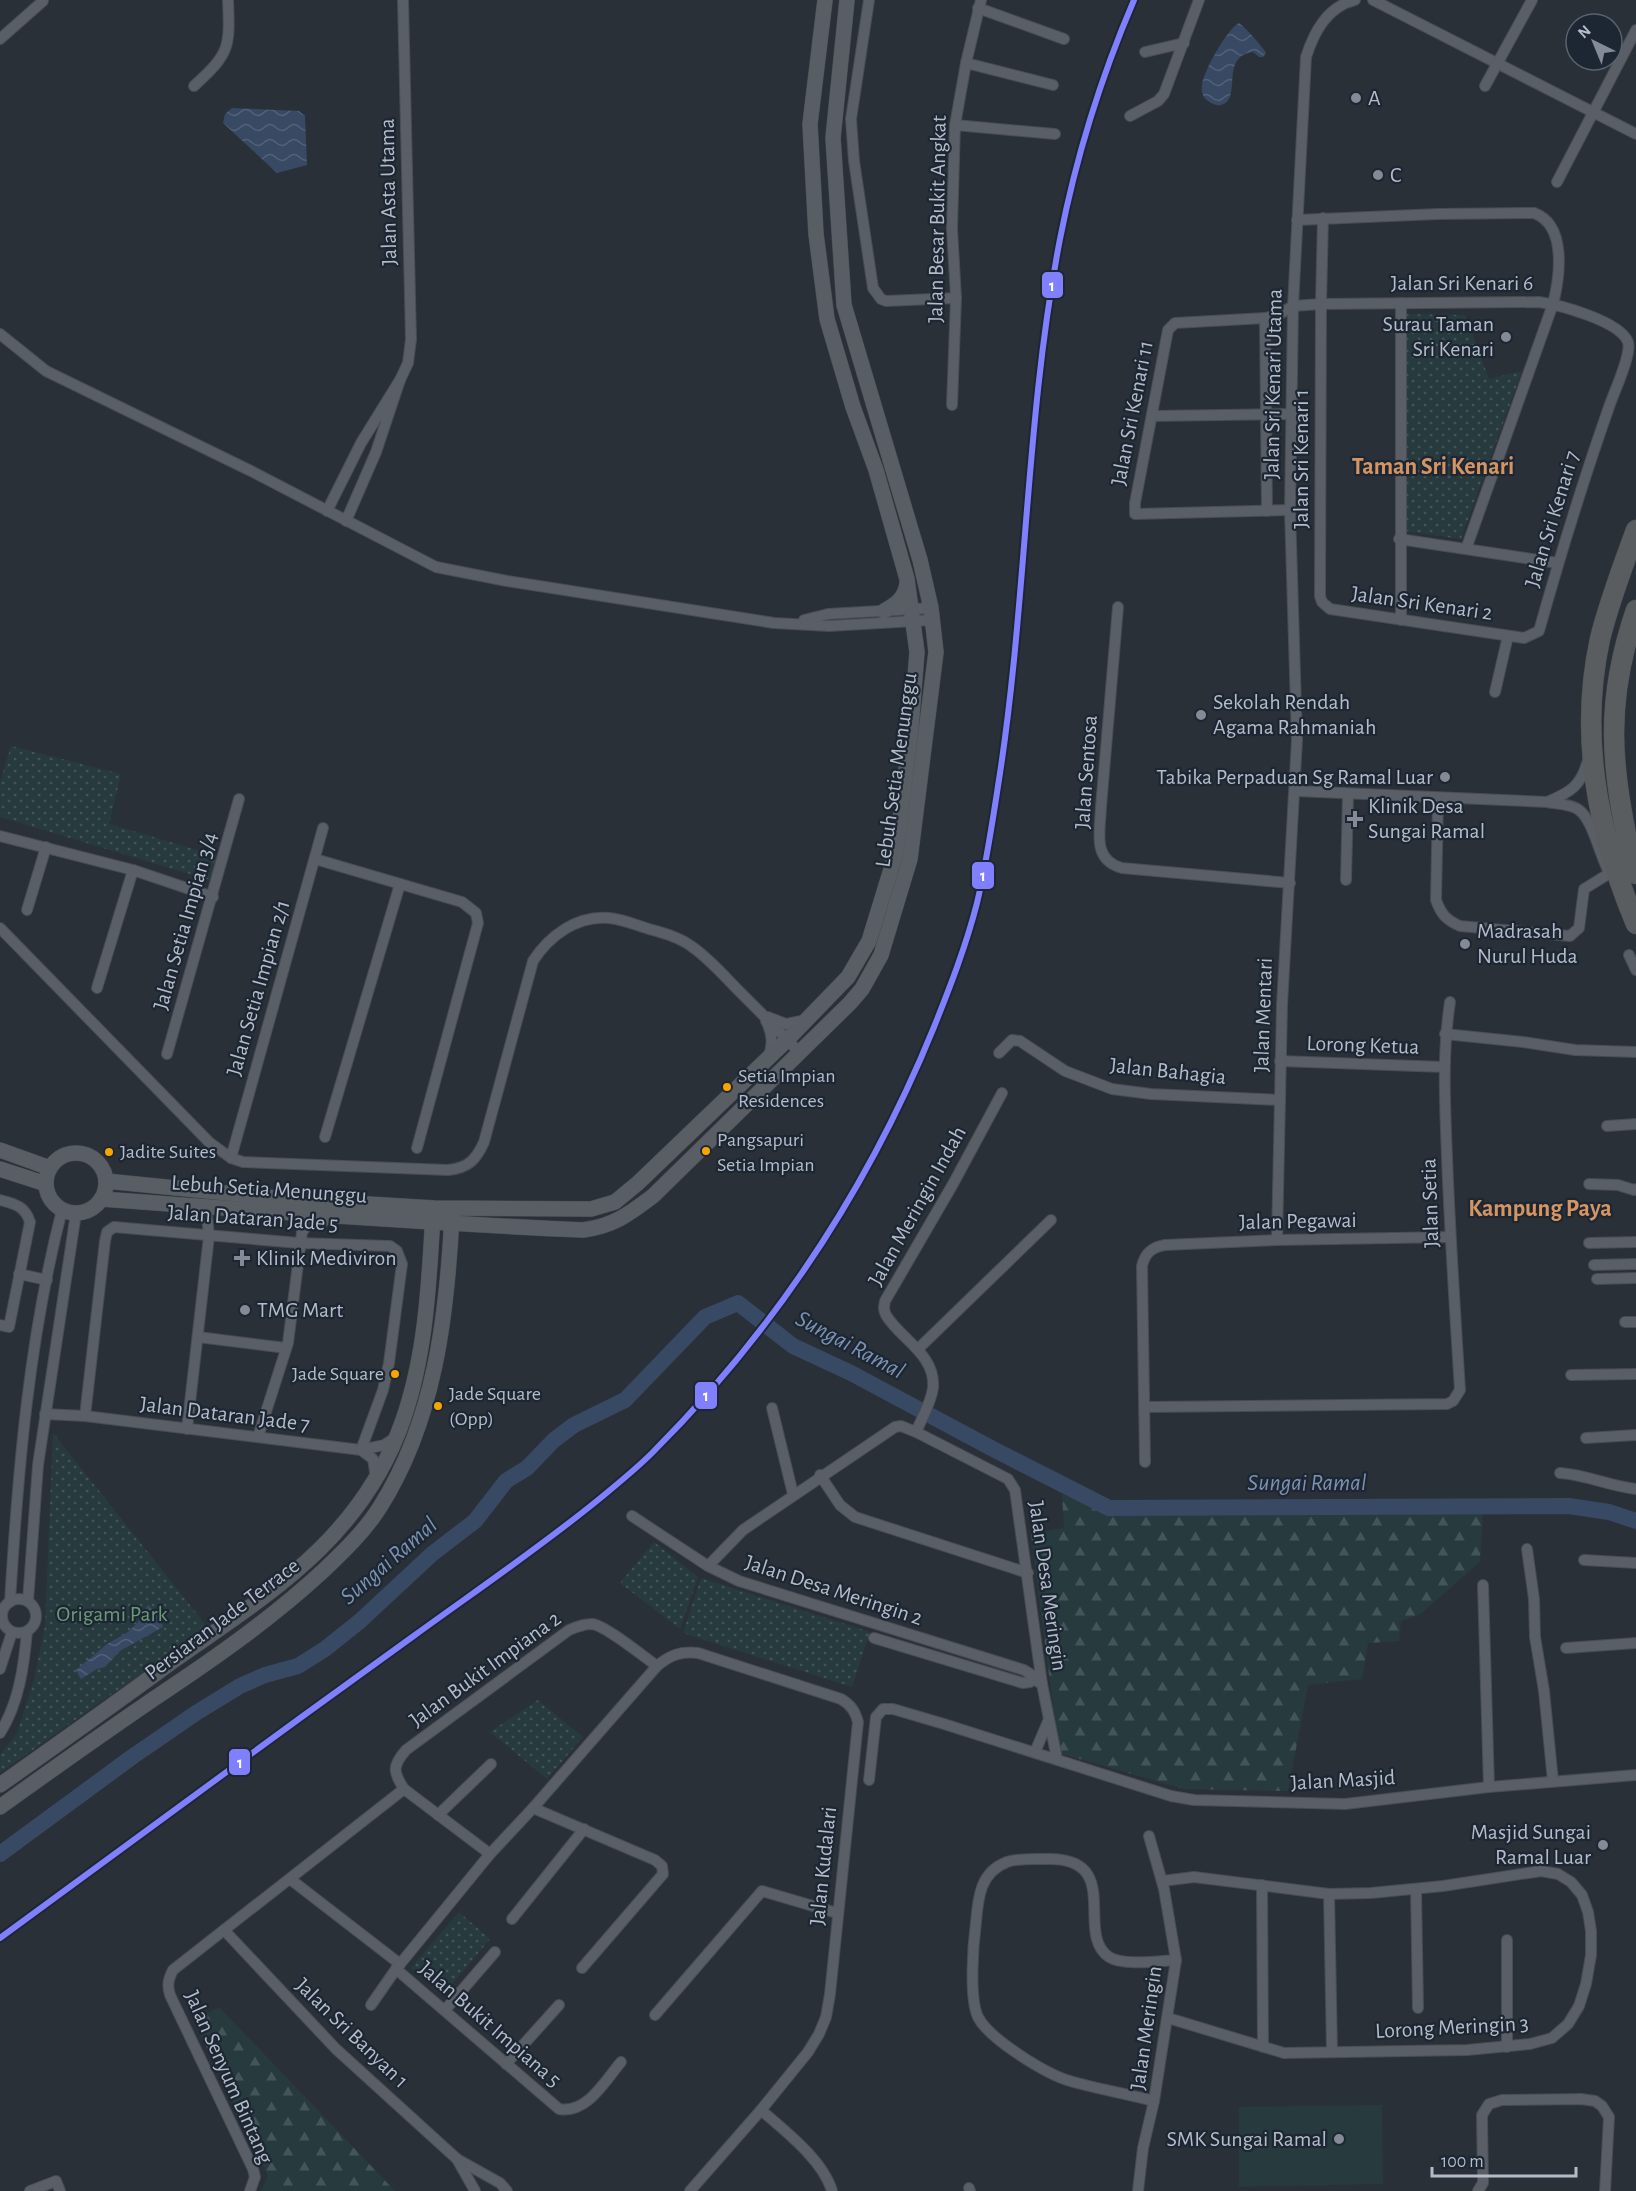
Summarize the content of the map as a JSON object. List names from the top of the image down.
{
  "streets": {
    "street": [
      "Jalan Asta Utama",
      "Jalan Besar Bukit Angkat",
      "Jalan Sri Kenari 6",
      "Jalan Sri Kenari Utama",
      "Jalan Sri Kenari 11",
      "Jalan Sri Kenari 1",
      "Jalan Sri Kenari 7",
      "Jalan Sri Kenari 2",
      "Lebuh Setia Menunggu",
      "Jalan Sentosa",
      "Jalan Setia Impian 3/4",
      "Jalan Setia Impian 2/1",
      "Jalan Mentari",
      "Lorong Ketua",
      "Jalan Bahagia",
      "Jalan Setia",
      "Jalan Meringin Indah",
      "Jalan Dataran Jade 5",
      "Jalan Pegawai",
      "Jalan Dataran Jade 7",
      "Jalan Desa Meringin",
      "Jalan Desa Meringin 2",
      "Persiaran Jade Terrace",
      "Jalan Bukit Impiana 2",
      "Jalan Masjid",
      "Jalan Kudalari",
      "Jalan Bukit Impiana 5",
      "Lorong Meringin 3",
      "Jalan Meringin",
      "Jalan Sri Banyan 1",
      "Jalan Senyum Bintang"
    ]
  },
  "crossings": [
    ["Jalan Sri Kenari 6", "Jalan Sri Kenari Utama"],
    ["Jalan Sri Kenari 6", "Jalan Sri Kenari 11"],
    ["Jalan Sri Kenari 6", "Jalan Sri Kenari 1"],
    ["Jalan Sri Kenari 6", "Jalan Sri Kenari 7"],
    ["Jalan Sri Kenari Utama", "Jalan Mentari"],
    ["Jalan Sri Kenari 1", "Jalan Sri Kenari 2"],
    ["Jalan Sri Kenari 7", "Jalan Sri Kenari 2"],
    ["Lebuh Setia Menunggu", "Persiaran Jade Terrace"],
    ["Jalan Sentosa", "Jalan Mentari"],
    ["Jalan Mentari", "Lorong Ketua"],
    ["Jalan Mentari", "Jalan Bahagia"],
    ["Jalan Mentari", "Jalan Pegawai"],
    ["Lorong Ketua", "Jalan Setia"],
    ["Jalan Setia", "Jalan Pegawai"],
    ["Jalan Meringin Indah", "Jalan Desa Meringin"],
    ["Jalan Dataran Jade 5", "Jalan Dataran Jade 7"],
    ["Jalan Desa Meringin", "Jalan Desa Meringin 2"],
    ["Jalan Desa Meringin", "Jalan Masjid"],
    ["Jalan Bukit Impiana 2", "Jalan Kudalari"],
    ["Lorong Meringin 3", "Jalan Meringin"],
    ["Jalan Sri Banyan 1", "Jalan Senyum Bintang"]
  ],
  "districts": ["Taman Sri Kenari", "Kampung Paya"],
  "water": ["Sungai Ramal"],
  "parks": ["Origami Park"],
  "places": {
    "other": [
      "A",
      "C",
      "Surau Taman Sri Kenari",
      "Sekolah Rendah Agama Rahmaniah",
      "Tabika Perpaduan Sg Ramal Luar",
      "Madrasah Nurul Huda",
      "Setia Impian Residences",
      "Pangsapuri Setia Impian",
      "Jadite Suites",
      "TMG Mart",
      "Jade Square",
      "Jade Square (Opp)",
      "Masjid Sungai Ramal Luar",
      "SMK Sungai Ramal"
    ],
    "health": ["Klinik Desa Sungai Ramal", "Klinik Mediviron"]
  },
  "lines": ["rail line 1"],
  "scale_bar": "100 m",
  "north": "top left"
}
